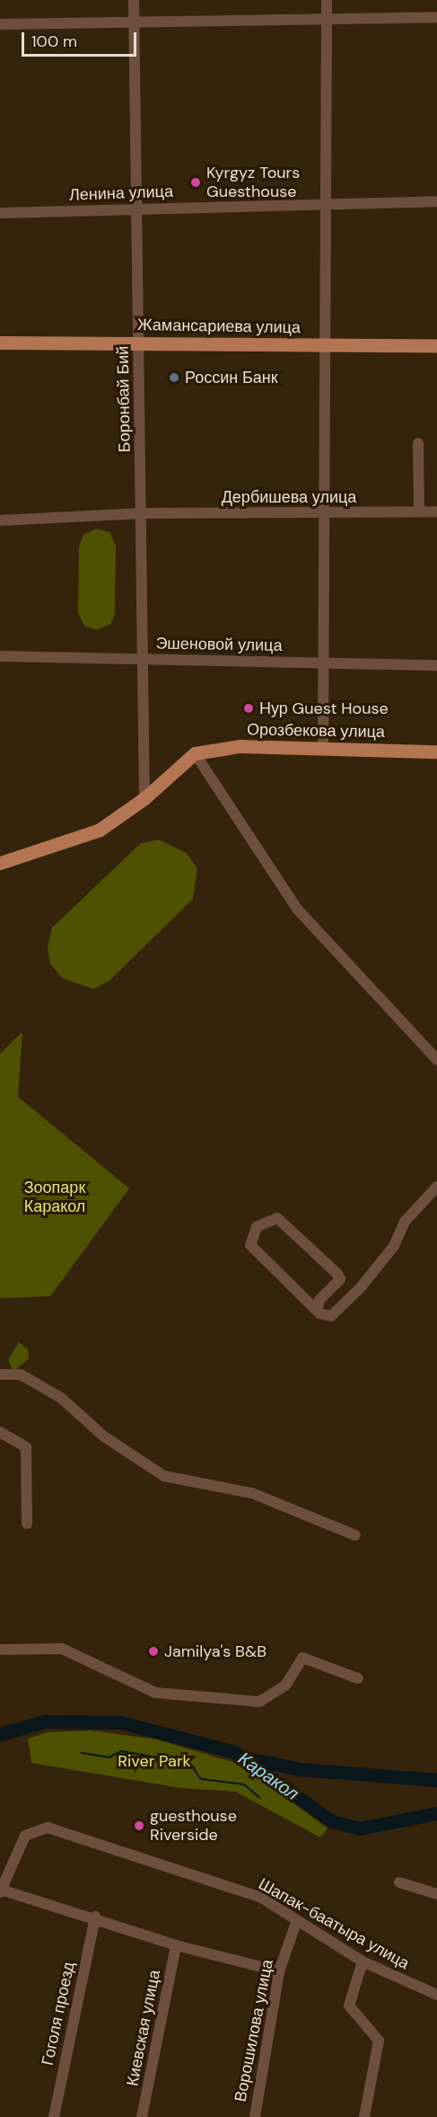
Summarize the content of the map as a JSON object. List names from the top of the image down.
{
  "streets": {
    "main road": ["Жамансариева улица", "Орозбекова улица"],
    "street": [
      "Ленина улица",
      "Боронбай Бий",
      "Дербишева улица",
      "Эшеновой улица",
      "Шапак-баатыра улица",
      "Гоголя проезд",
      "Киевская улица",
      "Ворошилова улица"
    ]
  },
  "crossings": [
    ["Ленина улица", "Боронбай Бий"],
    ["Жамансариева улица", "Боронбай Бий"],
    ["Боронбай Бий", "Дербишева улица"],
    ["Боронбай Бий", "Эшеновой улица"],
    ["Шапак-баатыра улица", "Гоголя проезд"],
    ["Шапак-баатыра улица", "Киевская улица"],
    ["Шапак-баатыра улица", "Ворошилова улица"]
  ],
  "water": ["Каракол"],
  "parks": ["Зоопарк Каракол", "River Park"],
  "places": [
    "Kyrgyz Tours Guesthouse",
    "Россин Банк",
    "Нур Guest House",
    "Jamilya's B&B",
    "guesthouse Riverside"
  ],
  "scale_bar": "100 m"
}
